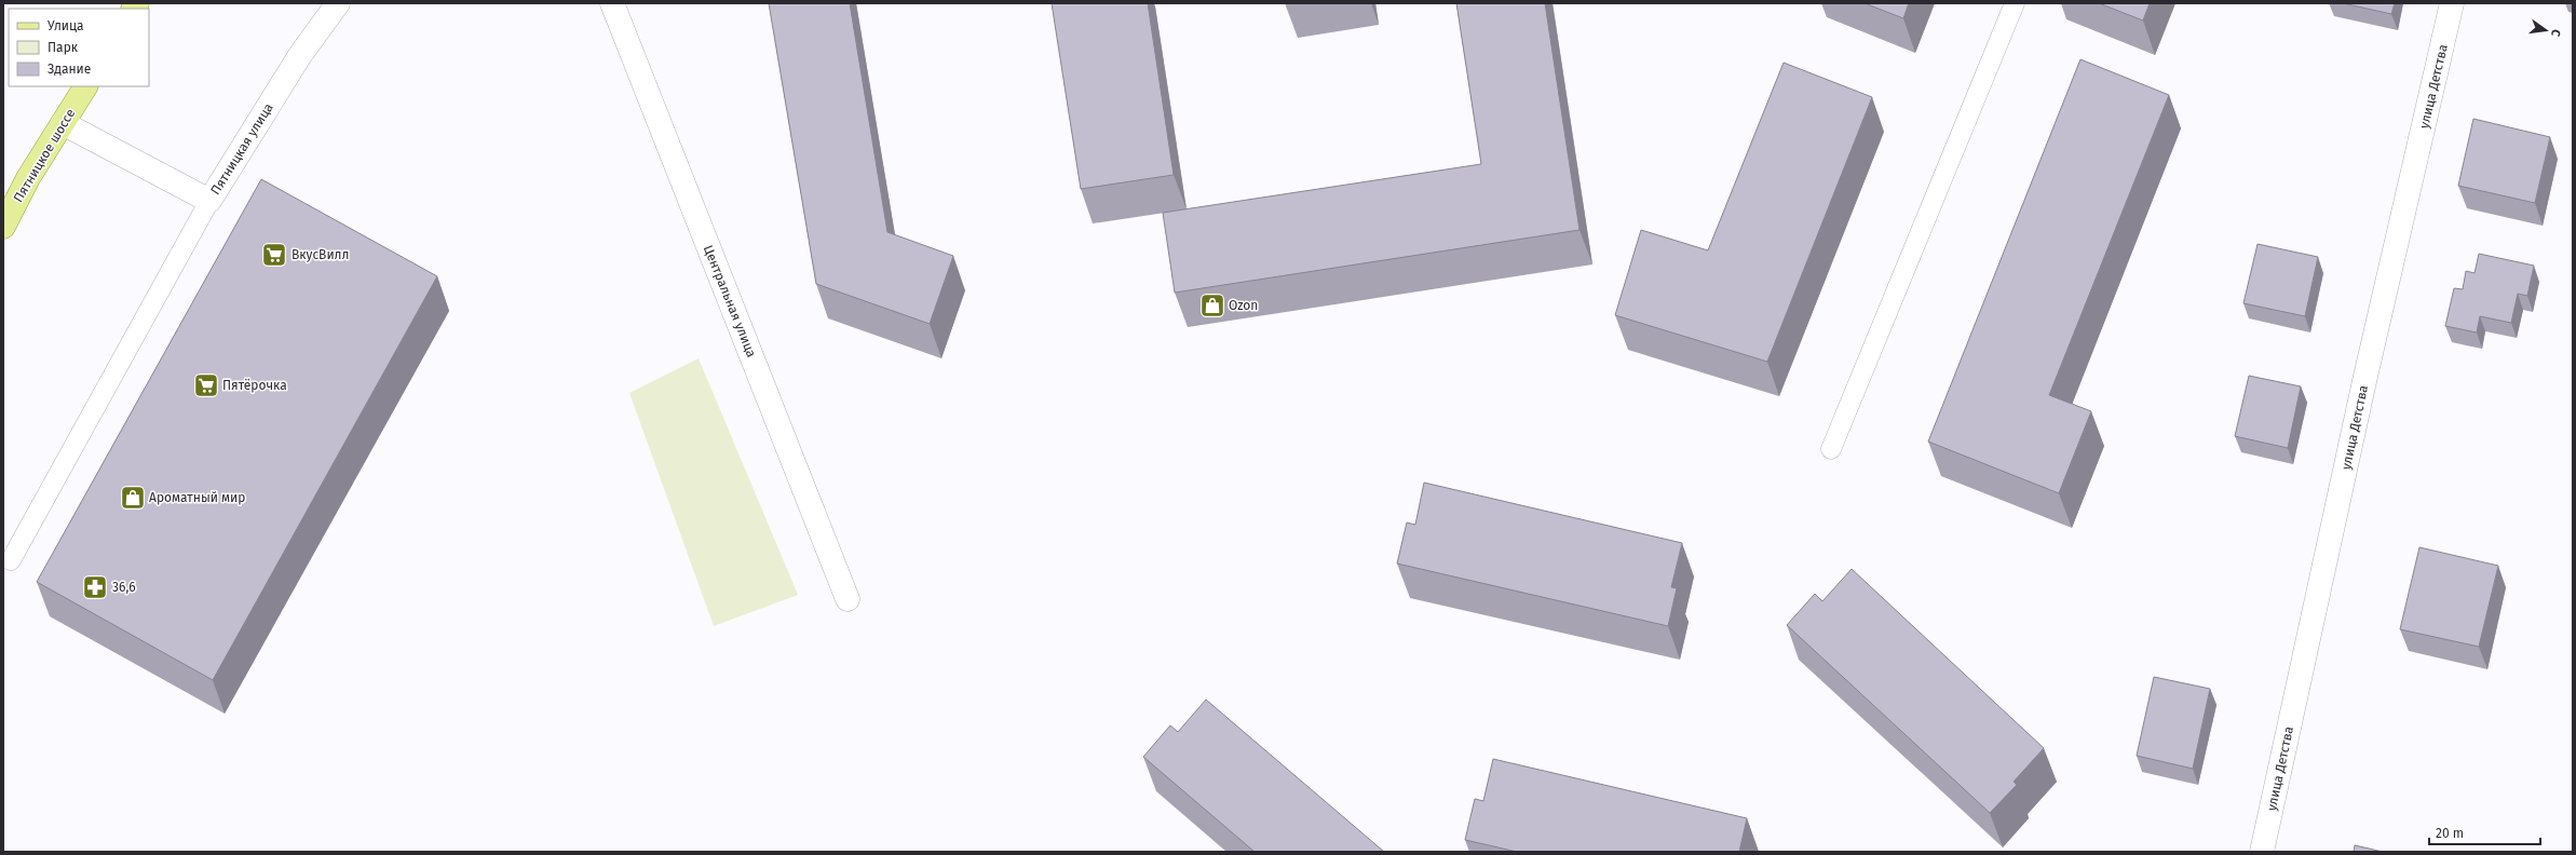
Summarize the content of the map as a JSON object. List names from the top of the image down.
{
  "streets": {
    "main road": ["Пятницкое шоссе"],
    "street": ["улица Детства", "Пятницкая улица", "Центральная улица"]
  },
  "crossings": [
    ["Пятницкая улица", "Пятницкое шоссе"]
  ],
  "places": {
    "supermarket": ["ВкусВилл", "Пятёрочка"],
    "shop": ["Ozon", "Ароматный мир"],
    "pharmacy": ["36,6"]
  },
  "legend": ["Улица", "Парк", "Здание"],
  "scale_bar": "20 m",
  "north": "right"
}
